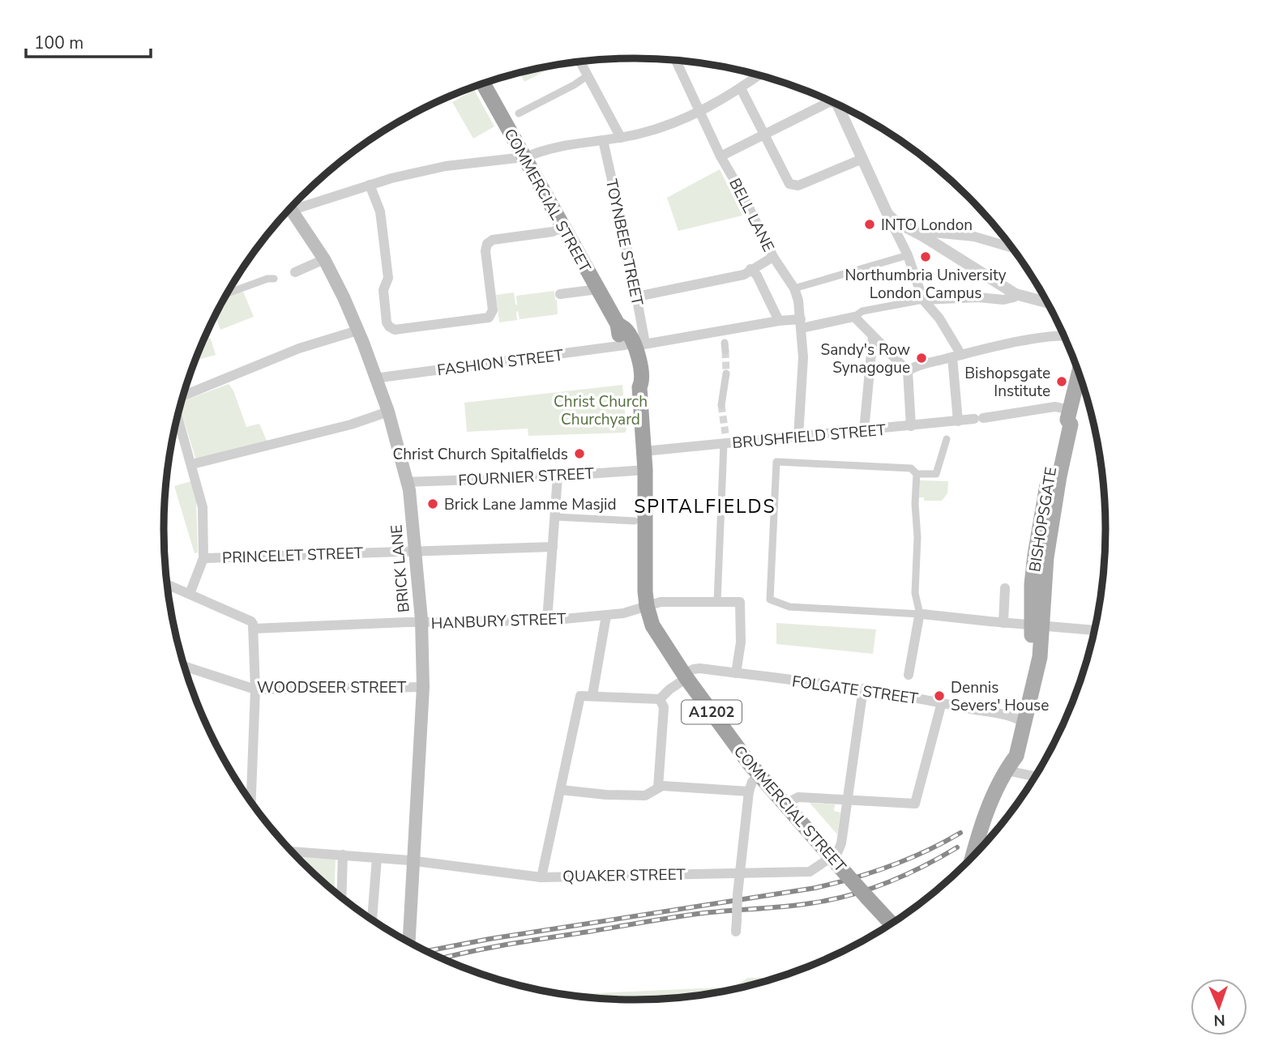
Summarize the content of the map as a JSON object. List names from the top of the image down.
{
  "streets": {
    "highway": ["COMMERCIAL STREET", "A1202"],
    "main road": ["BISHOPSGATE", "BRICK LANE"],
    "street": [
      "BELL LANE",
      "TOYNBEE STREET",
      "FASHION STREET",
      "BRUSHFIELD STREET",
      "FOURNIER STREET",
      "PRINCELET STREET",
      "HANBURY STREET",
      "WOODSEER STREET",
      "FOLGATE STREET",
      "QUAKER STREET"
    ]
  },
  "crossings": [
    ["COMMERCIAL STREET", "TOYNBEE STREET"],
    ["COMMERCIAL STREET", "FASHION STREET"],
    ["COMMERCIAL STREET", "BRUSHFIELD STREET"],
    ["COMMERCIAL STREET", "FOURNIER STREET"],
    ["COMMERCIAL STREET", "HANBURY STREET"],
    ["COMMERCIAL STREET", "FOLGATE STREET"],
    ["COMMERCIAL STREET", "QUAKER STREET"],
    ["BELL LANE", "FASHION STREET"],
    ["BELL LANE", "BRUSHFIELD STREET"],
    ["TOYNBEE STREET", "FASHION STREET"],
    ["FASHION STREET", "BRICK LANE"],
    ["BRUSHFIELD STREET", "BISHOPSGATE"],
    ["FOURNIER STREET", "BRICK LANE"],
    ["BISHOPSGATE", "FOLGATE STREET"],
    ["PRINCELET STREET", "BRICK LANE"],
    ["BRICK LANE", "HANBURY STREET"],
    ["BRICK LANE", "WOODSEER STREET"],
    ["BRICK LANE", "QUAKER STREET"],
    ["HANBURY STREET", "FOLGATE STREET"]
  ],
  "districts": ["SPITALFIELDS"],
  "parks": ["Christ Church Churchyard"],
  "places": [
    "INTO London",
    "Northumbria University London Campus",
    "Sandy's Row Synagogue",
    "Bishopsgate Institute",
    "Christ Church Spitalfields",
    "Brick Lane Jamme Masjid",
    "Dennis Severs' House"
  ],
  "scale_bar": "100 m",
  "north": "bottom"
}
